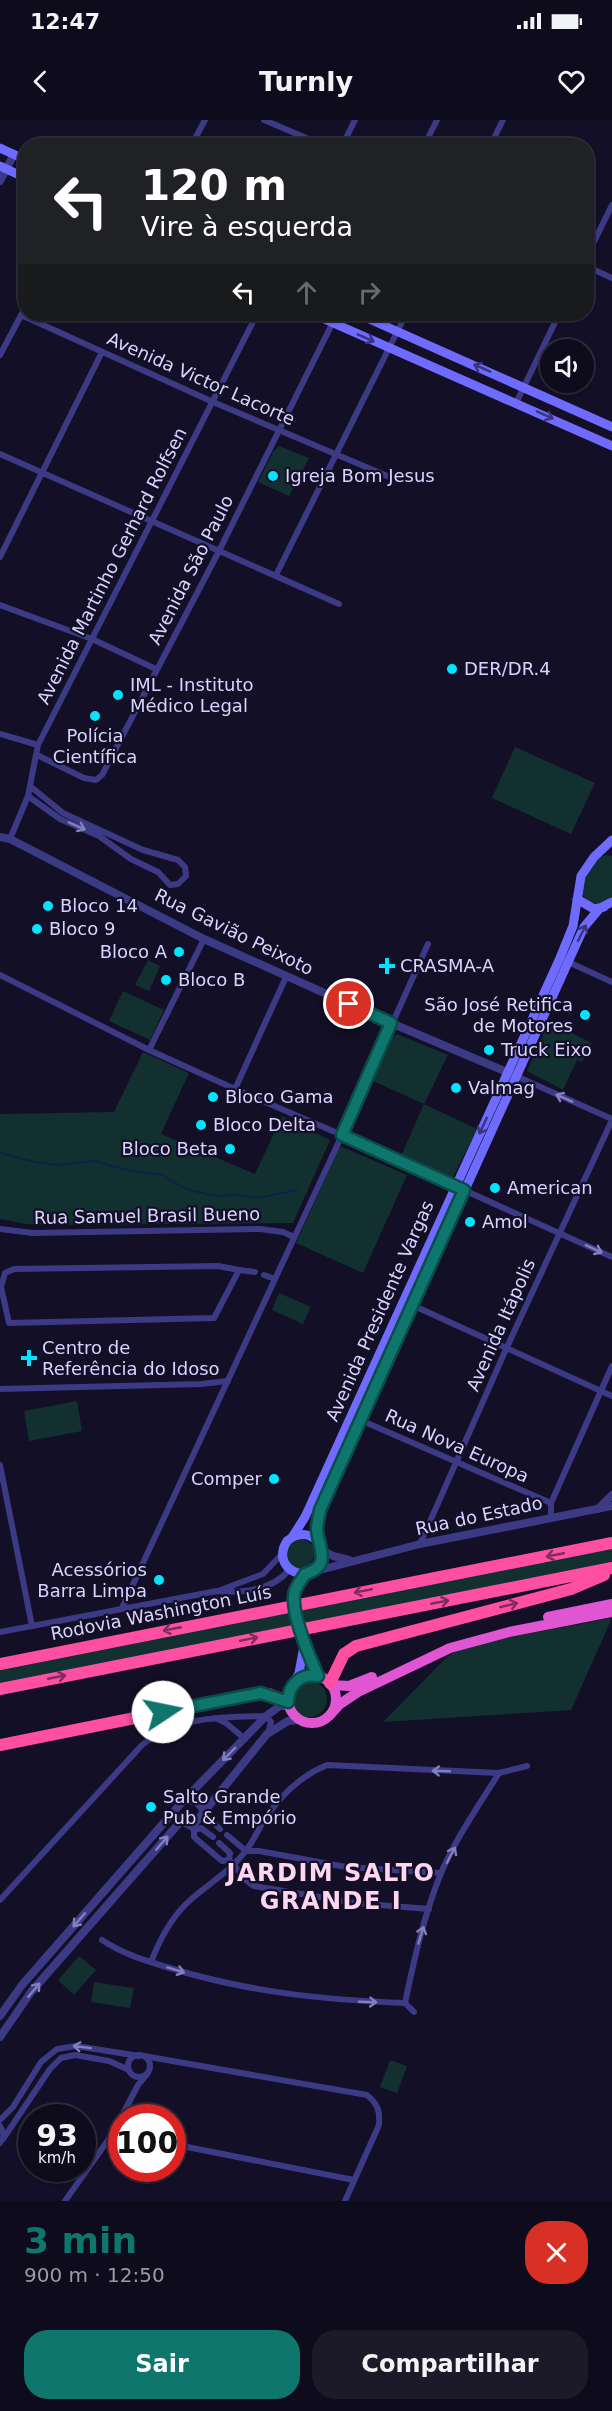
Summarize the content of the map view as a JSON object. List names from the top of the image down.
{
  "streets": {
    "highway": ["Rodovia Washington Luís"],
    "main road": ["Avenida Presidente Vargas"],
    "street": [
      "Avenida Victor Lacorte",
      "Avenida Martinho Gerhard Rolfsen",
      "Avenida São Paulo",
      "Rua Gavião Peixoto",
      "Rua Samuel Brasil Bueno",
      "Avenida Itápolis",
      "Rua Nova Europa",
      "Rua do Estado"
    ]
  },
  "crossings": [
    ["Avenida Victor Lacorte", "Avenida Martinho Gerhard Rolfsen"],
    ["Avenida Victor Lacorte", "Avenida São Paulo"],
    ["Avenida Martinho Gerhard Rolfsen", "Avenida São Paulo"],
    ["Avenida Martinho Gerhard Rolfsen", "Rua Gavião Peixoto"],
    ["Rua Gavião Peixoto", "Avenida Presidente Vargas"],
    ["Rua Gavião Peixoto", "Avenida Itápolis"],
    ["Avenida Presidente Vargas", "Rua Nova Europa"],
    ["Avenida Presidente Vargas", "Rua do Estado"],
    ["Avenida Itápolis", "Rua Nova Europa"],
    ["Avenida Itápolis", "Rua do Estado"]
  ],
  "districts": ["JARDIM SALTO GRANDE I"],
  "places": {
    "other": [
      "Igreja Bom Jesus",
      "DER/DR.4",
      "IML - Instituto Médico Legal",
      "Polícia Científica",
      "Bloco 14",
      "Bloco 9",
      "Bloco A",
      "Bloco B",
      "São José Retifica de Motores",
      "Truck Eixo",
      "Valmag",
      "Bloco Gama",
      "Bloco Delta",
      "Bloco Beta",
      "American",
      "Amol",
      "Comper",
      "Acessórios Barra Limpa",
      "Salto Grande Pub & Empório"
    ],
    "health": ["CRASMA-A", "Centro de Referência do Idoso"]
  },
  "page": {
    "status": "12:47",
    "header": "Turnly",
    "turn": ["120 m", "Vire à esquerda"],
    "speed": "93 km/h",
    "limit": "100",
    "heading": ["3 min", "900 m · 12:50"],
    "buttons": ["Sair", "Compartilhar"]
  }
}
